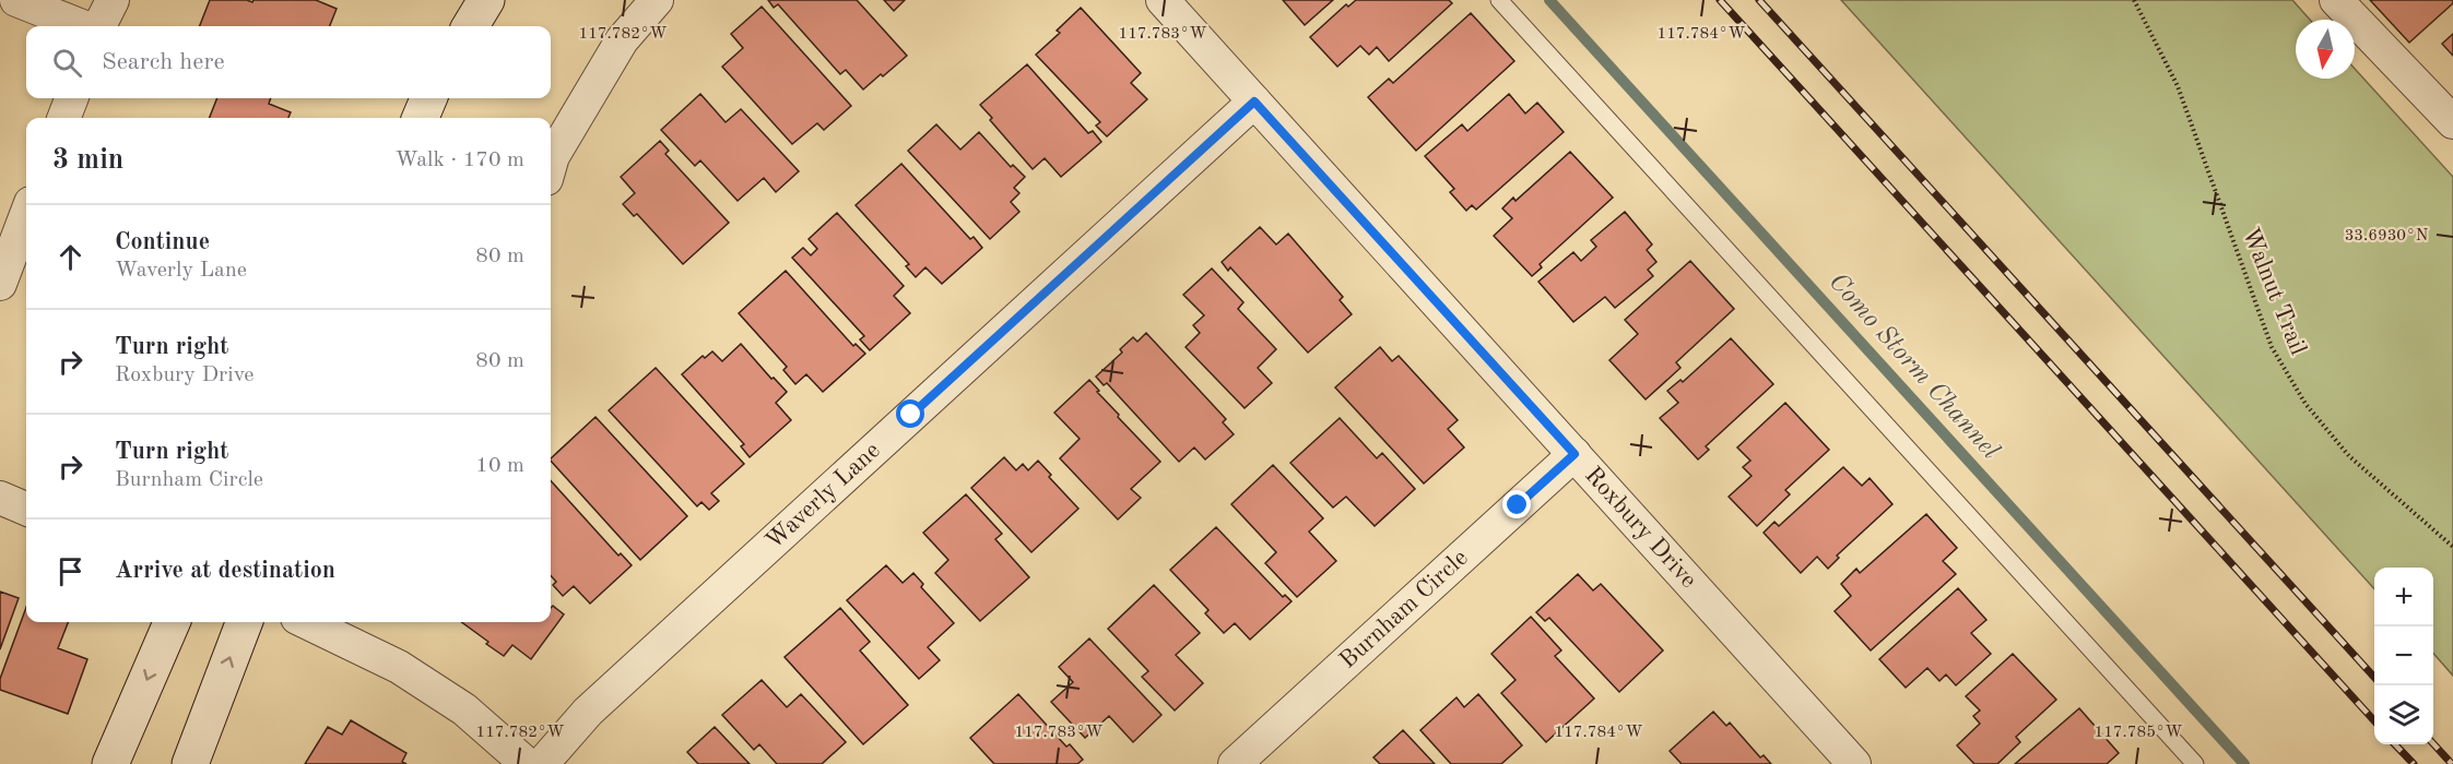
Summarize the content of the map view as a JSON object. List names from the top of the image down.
{
  "streets": {
    "street": ["Waverly Lane", "Roxbury Drive", "Burnham Circle"],
    "path": ["Walnut Trail"]
  },
  "crossings": [
    ["Waverly Lane", "Roxbury Drive"],
    ["Roxbury Drive", "Burnham Circle"]
  ],
  "water": ["Como Storm Channel"],
  "north": "bottom",
  "page": {
    "search": "Search here",
    "heading": ["3 min", "Walk · 170 m"],
    "list": [
      ["Continue", "Waverly Lane", "80 m"],
      ["Turn right", "Roxbury Drive", "80 m"],
      ["Turn right", "Burnham Circle", "10 m"],
      "Arrive at destination"
    ],
    "map_buttons": ["+", "−"]
  },
  "coordinates": [
    "117.782°W",
    "117.783°W",
    "117.784°W",
    "33.6930°N",
    "117.785°W"
  ]
}
